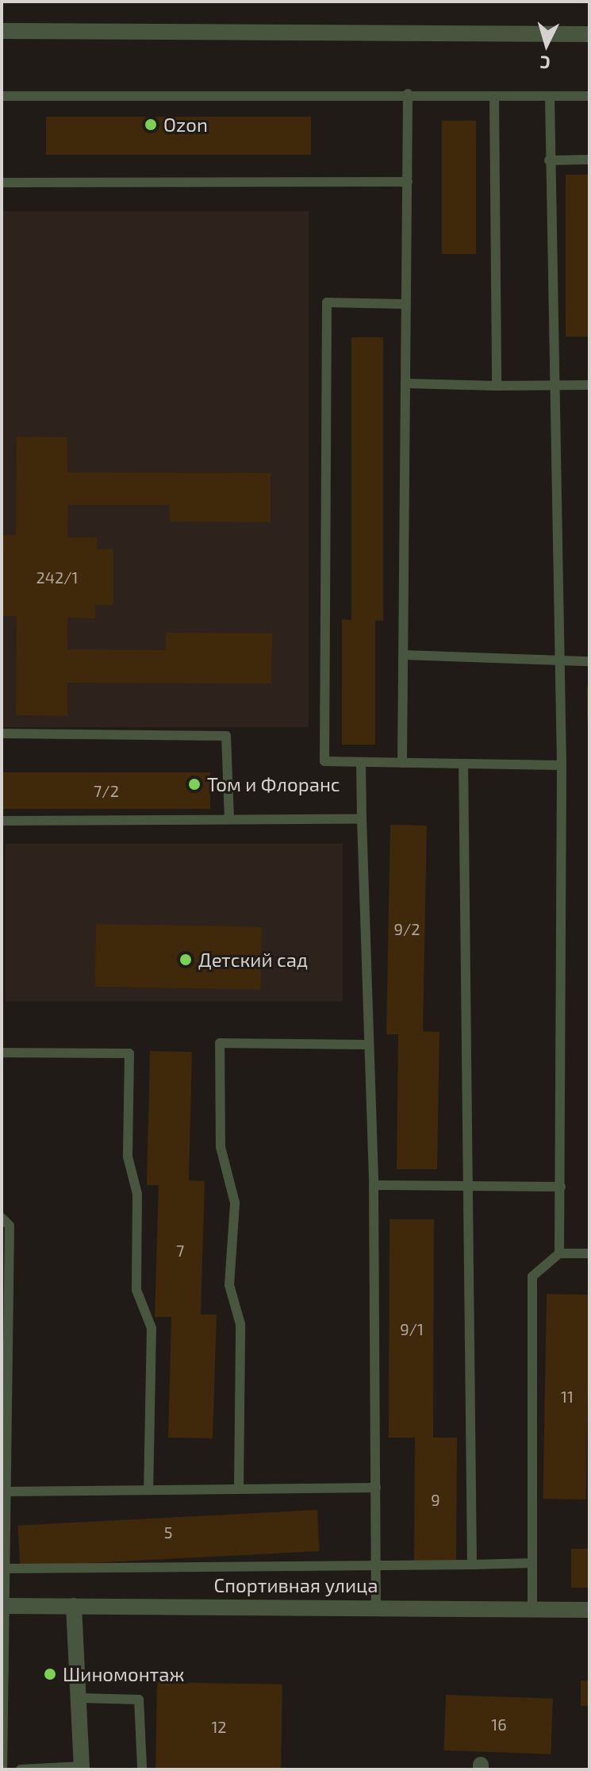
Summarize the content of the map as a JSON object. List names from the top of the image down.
{
  "streets": {
    "street": ["Спортивная улица"]
  },
  "places": [
    "Ozon",
    "Том и Флоранс",
    "Детский сад",
    "Шиномонтаж"
  ],
  "house_numbers": [
    "242/1",
    "7/2",
    "9/2",
    "7",
    "9/1",
    "11",
    "9",
    "5",
    "16",
    "12"
  ],
  "north": "bottom"
}
